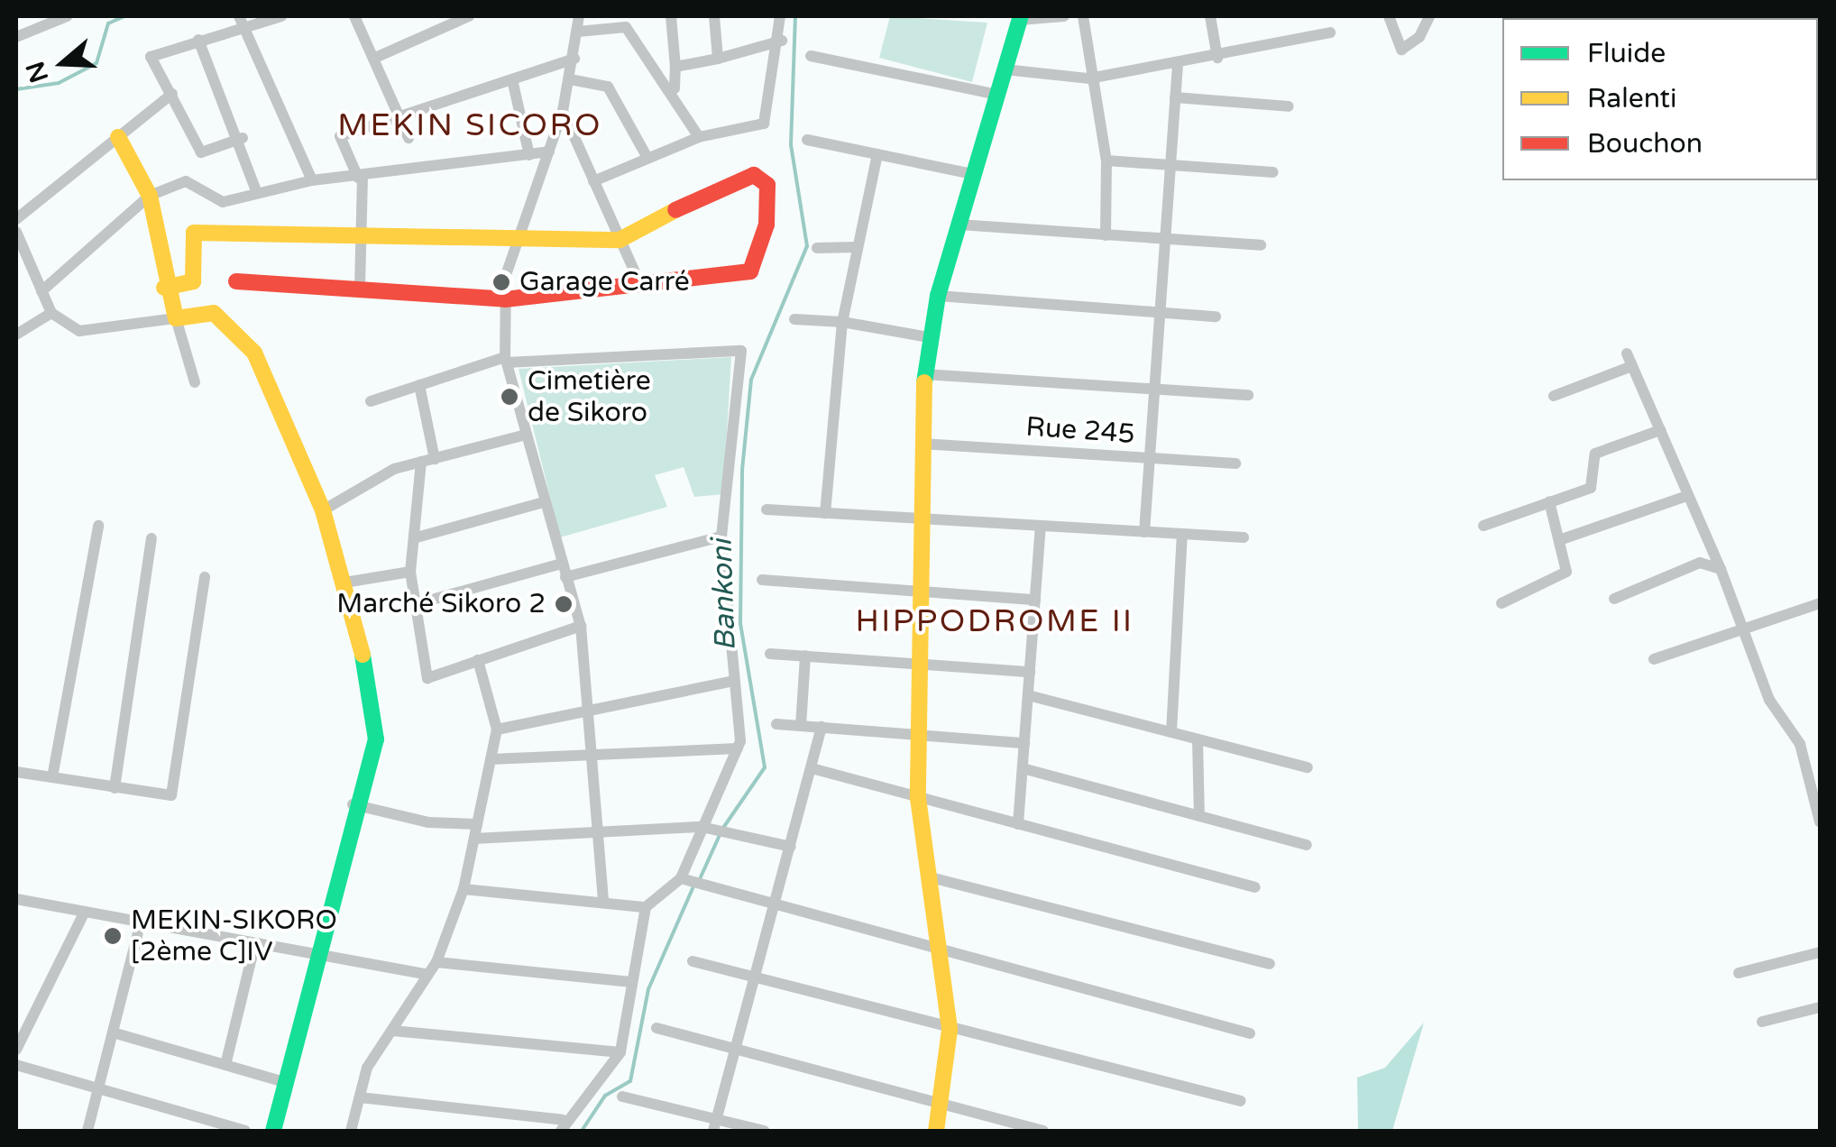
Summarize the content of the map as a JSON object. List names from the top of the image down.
{
  "streets": {
    "street": ["Rue 245"]
  },
  "districts": ["MEKIN SICORO", "HIPPODROME II"],
  "water": ["Bankoni"],
  "places": [
    "Garage Carré",
    "Cimetière de Sikoro",
    "Marché Sikoro 2",
    "MEKIN-SIKORO [2ème C]IV"
  ],
  "legend": ["Fluide", "Ralenti", "Bouchon"],
  "north": "left"
}
